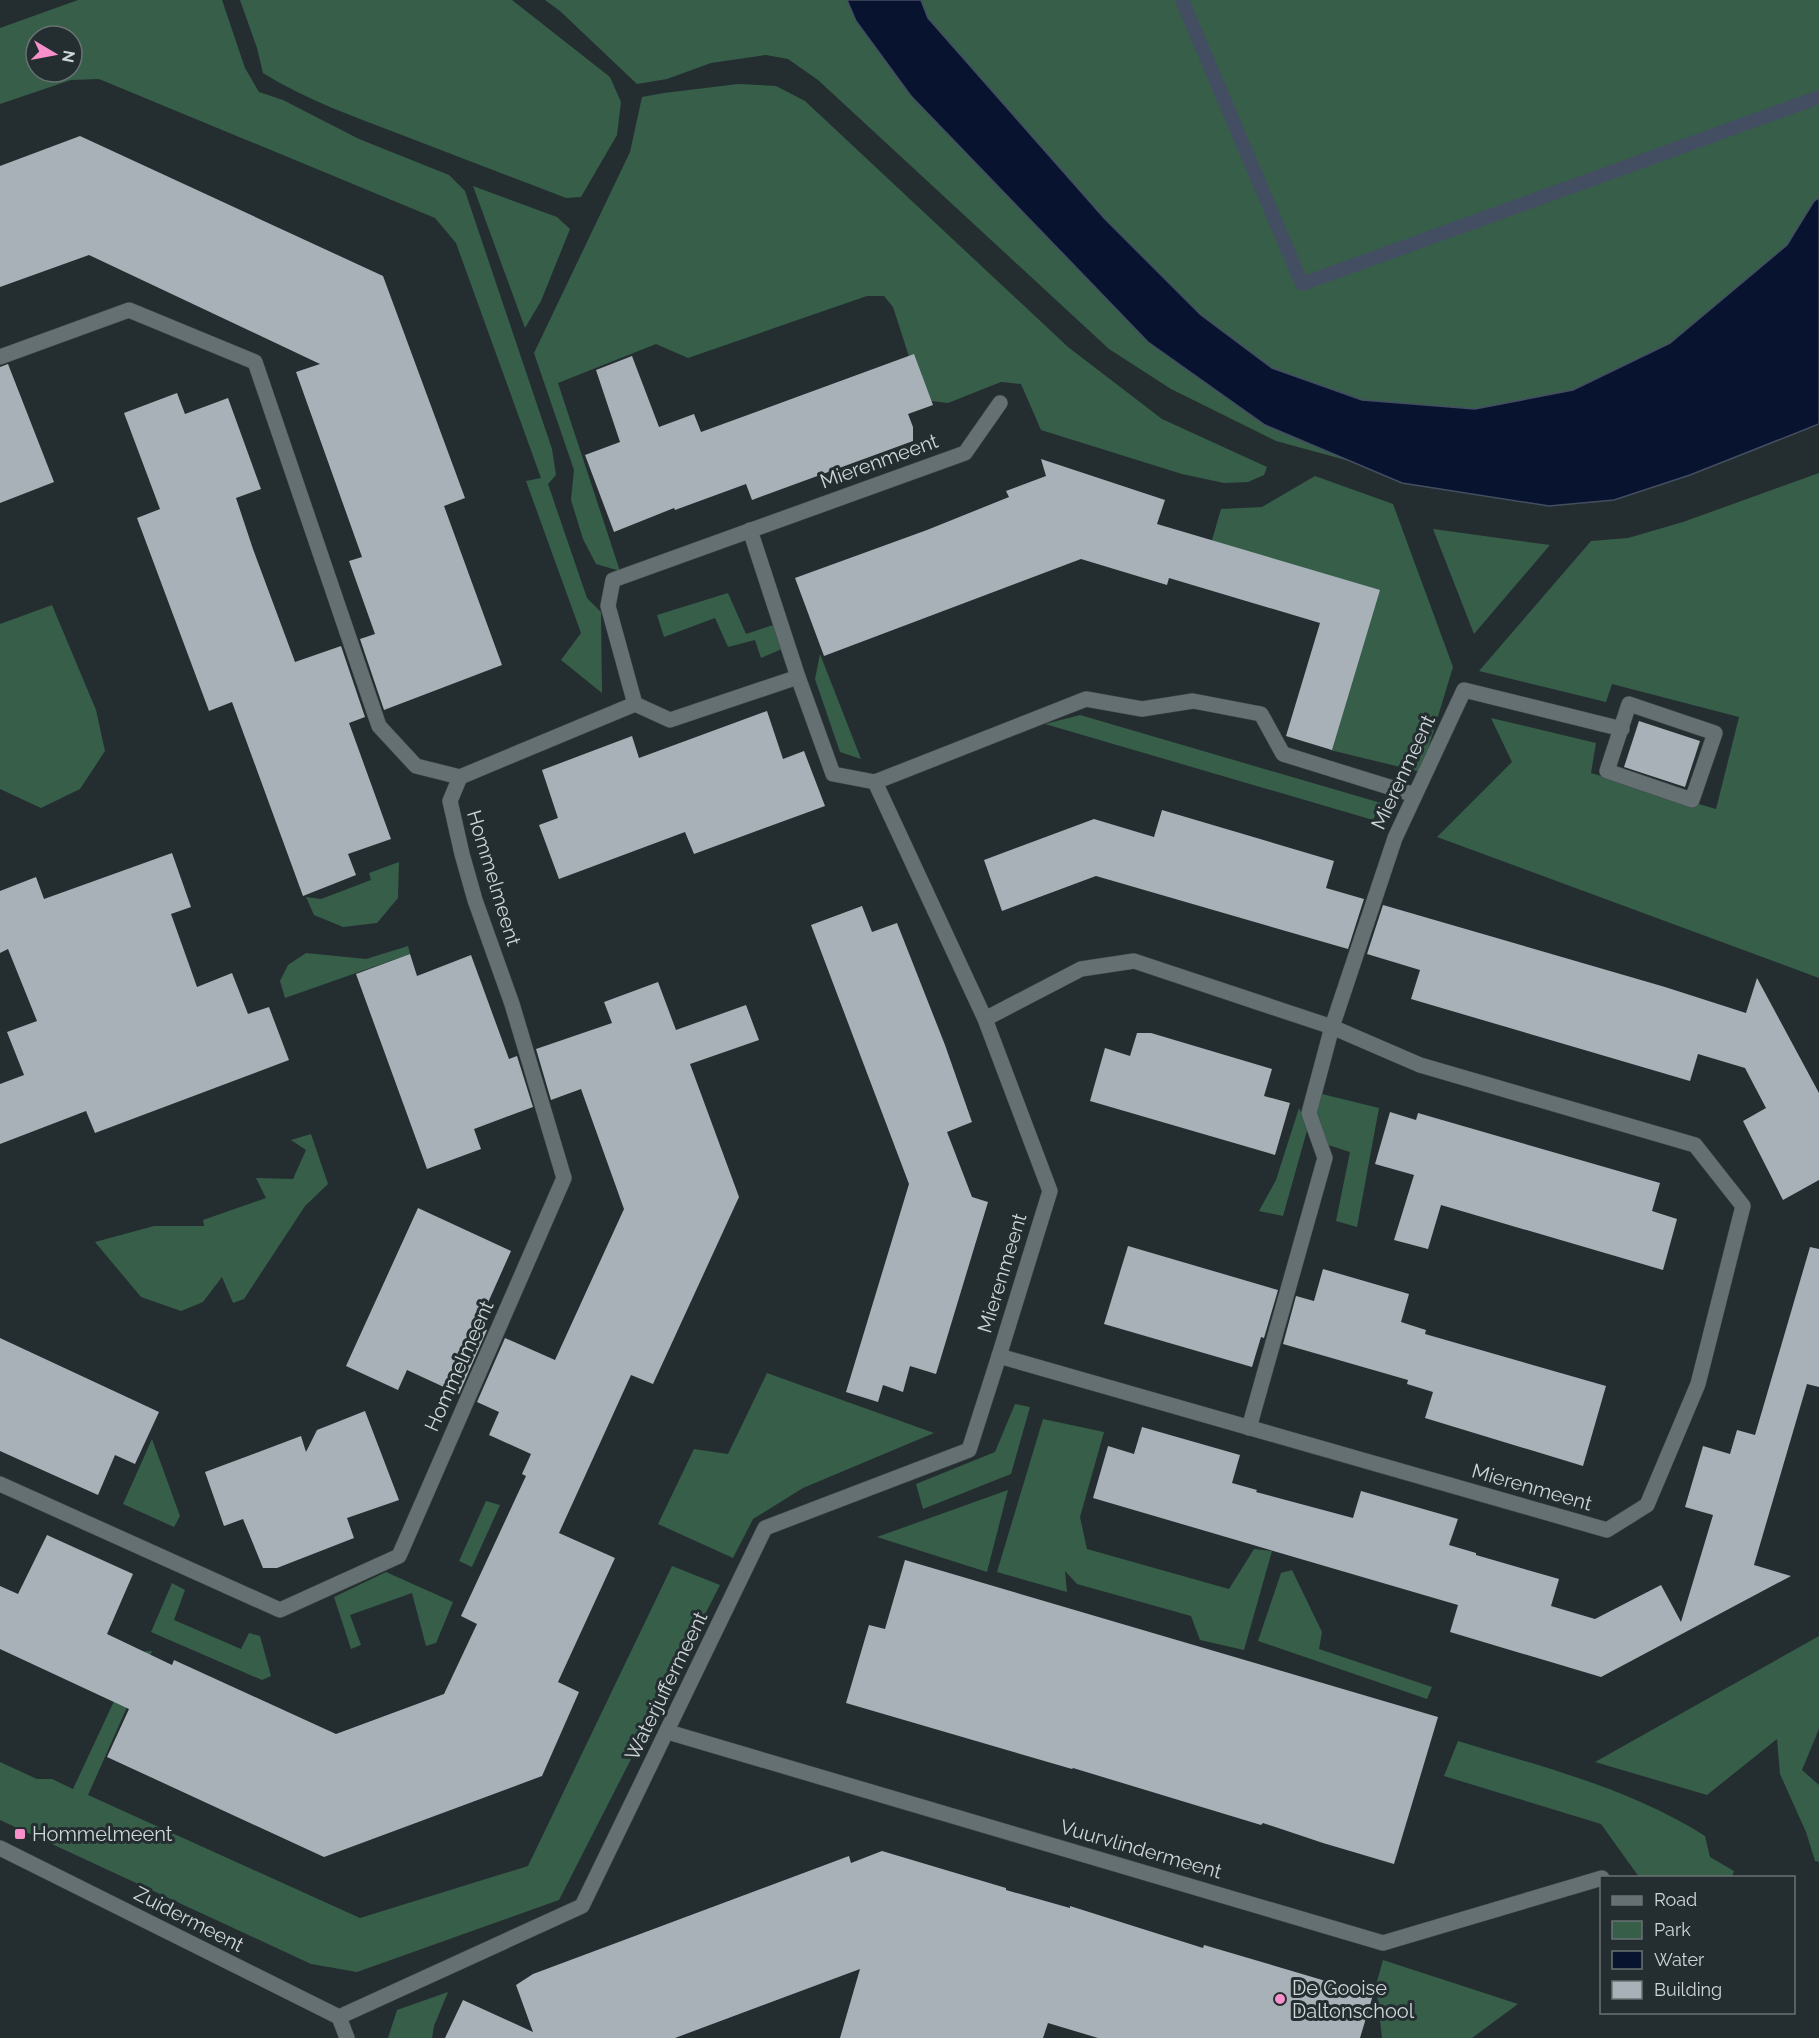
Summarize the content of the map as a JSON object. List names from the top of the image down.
{
  "streets": {
    "street": [
      "Mierenmeent",
      "Hommelmeent",
      "Waterjuffermeent",
      "Vuurvlindermeent",
      "Zuidermeent"
    ]
  },
  "crossings": [
    ["Mierenmeent", "Waterjuffermeent"],
    ["Waterjuffermeent", "Vuurvlindermeent"],
    ["Waterjuffermeent", "Zuidermeent"]
  ],
  "places": {
    "transit": ["Hommelmeent"],
    "other": ["De Gooise Daltonschool"]
  },
  "legend": [
    "Road",
    "Park",
    "Water",
    "Building"
  ],
  "north": "right"
}
